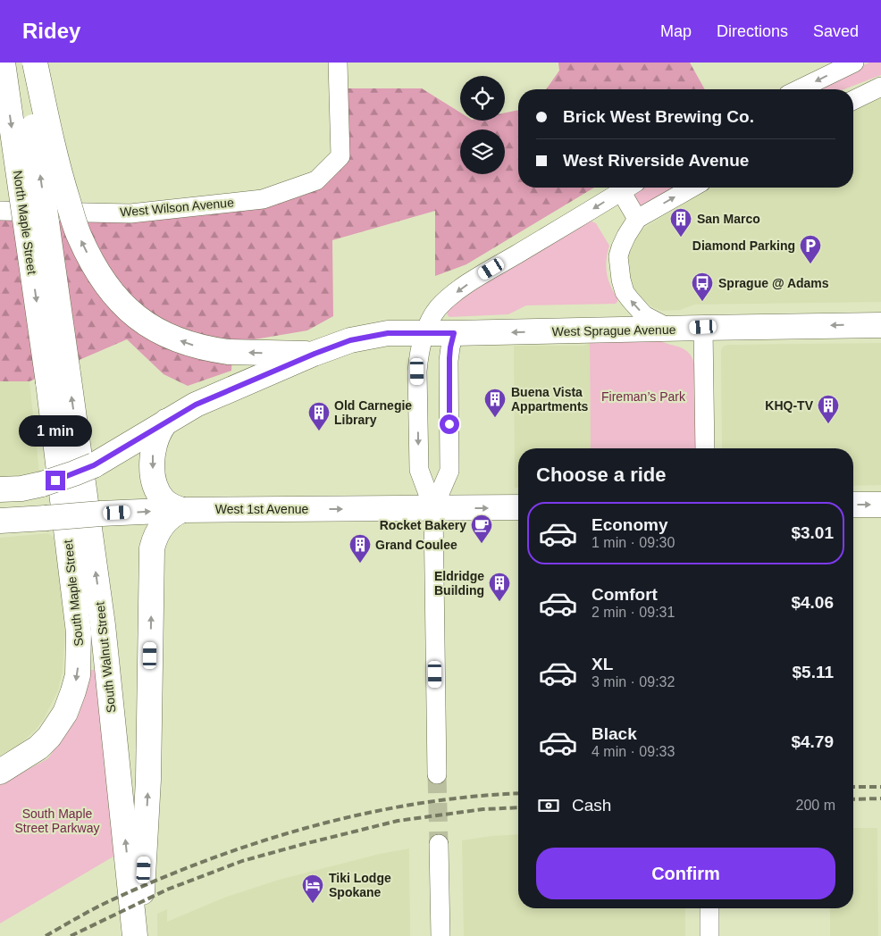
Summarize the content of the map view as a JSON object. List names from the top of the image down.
{
  "streets": {
    "main road": [
      "North Maple Street",
      "West Sprague Avenue",
      "West 1st Avenue",
      "South Maple Street",
      "South Walnut Street"
    ],
    "street": ["West Wilson Avenue"]
  },
  "crossings": [
    ["North Maple Street", "South Maple Street"],
    ["North Maple Street", "South Walnut Street"],
    ["South Maple Street", "South Walnut Street"]
  ],
  "one_way": ["West Sprague Avenue", "West 1st Avenue"],
  "parks": ["Fireman’s Park", "South Maple Street Parkway"],
  "places": {
    "building": [
      "San Marco",
      "Buena Vista Appartments",
      "KHQ-TV",
      "Old Carnegie Library",
      "Grand Coulee",
      "Eldridge Building"
    ],
    "parking": ["Diamond Parking"],
    "bus stop": ["Sprague @ Adams"],
    "cafe": ["Rocket Bakery"],
    "hotel": ["Tiki Lodge Spokane"]
  },
  "page": {
    "header": "Ridey",
    "nav": ["Map", "Directions", "Saved"],
    "banner": ["Brick West Brewing Co.", "West Riverside Avenue"],
    "bubble": "1 min",
    "heading": "Choose a ride",
    "list": [
      {
        "name": "Economy",
        "note": "1 min · 09:30",
        "value": "$3.01"
      },
      {
        "name": "Comfort",
        "note": "2 min · 09:31",
        "value": "$4.06"
      },
      {
        "name": "XL",
        "note": "3 min · 09:32",
        "value": "$5.11"
      },
      {
        "name": "Black",
        "note": "4 min · 09:33",
        "value": "$4.79"
      }
    ],
    "pay": ["Cash", "200 m"],
    "buttons": "Confirm"
  }
}
